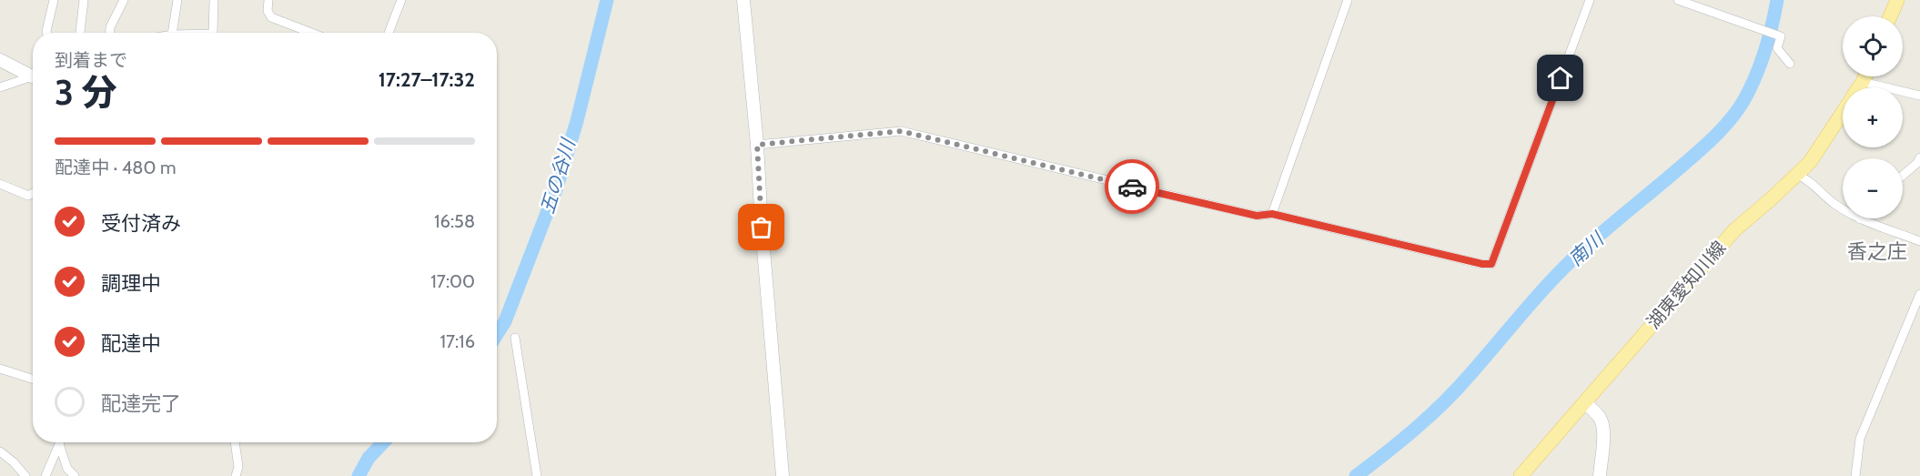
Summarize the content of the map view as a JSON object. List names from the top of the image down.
{
  "streets": {
    "main road": ["湖東愛知川線"]
  },
  "districts": ["香之庄"],
  "water": ["五の谷川", "南川"],
  "page": {
    "map_buttons": ["+", "−"],
    "heading": ["3 分", "到着まで", "17:27–17:32"],
    "bar": "配達中 · 480 m",
    "list": [
      ["受付済み", "16:58"],
      ["調理中", "17:00"],
      ["配達中", "17:16"],
      "配達完了"
    ]
  }
}
